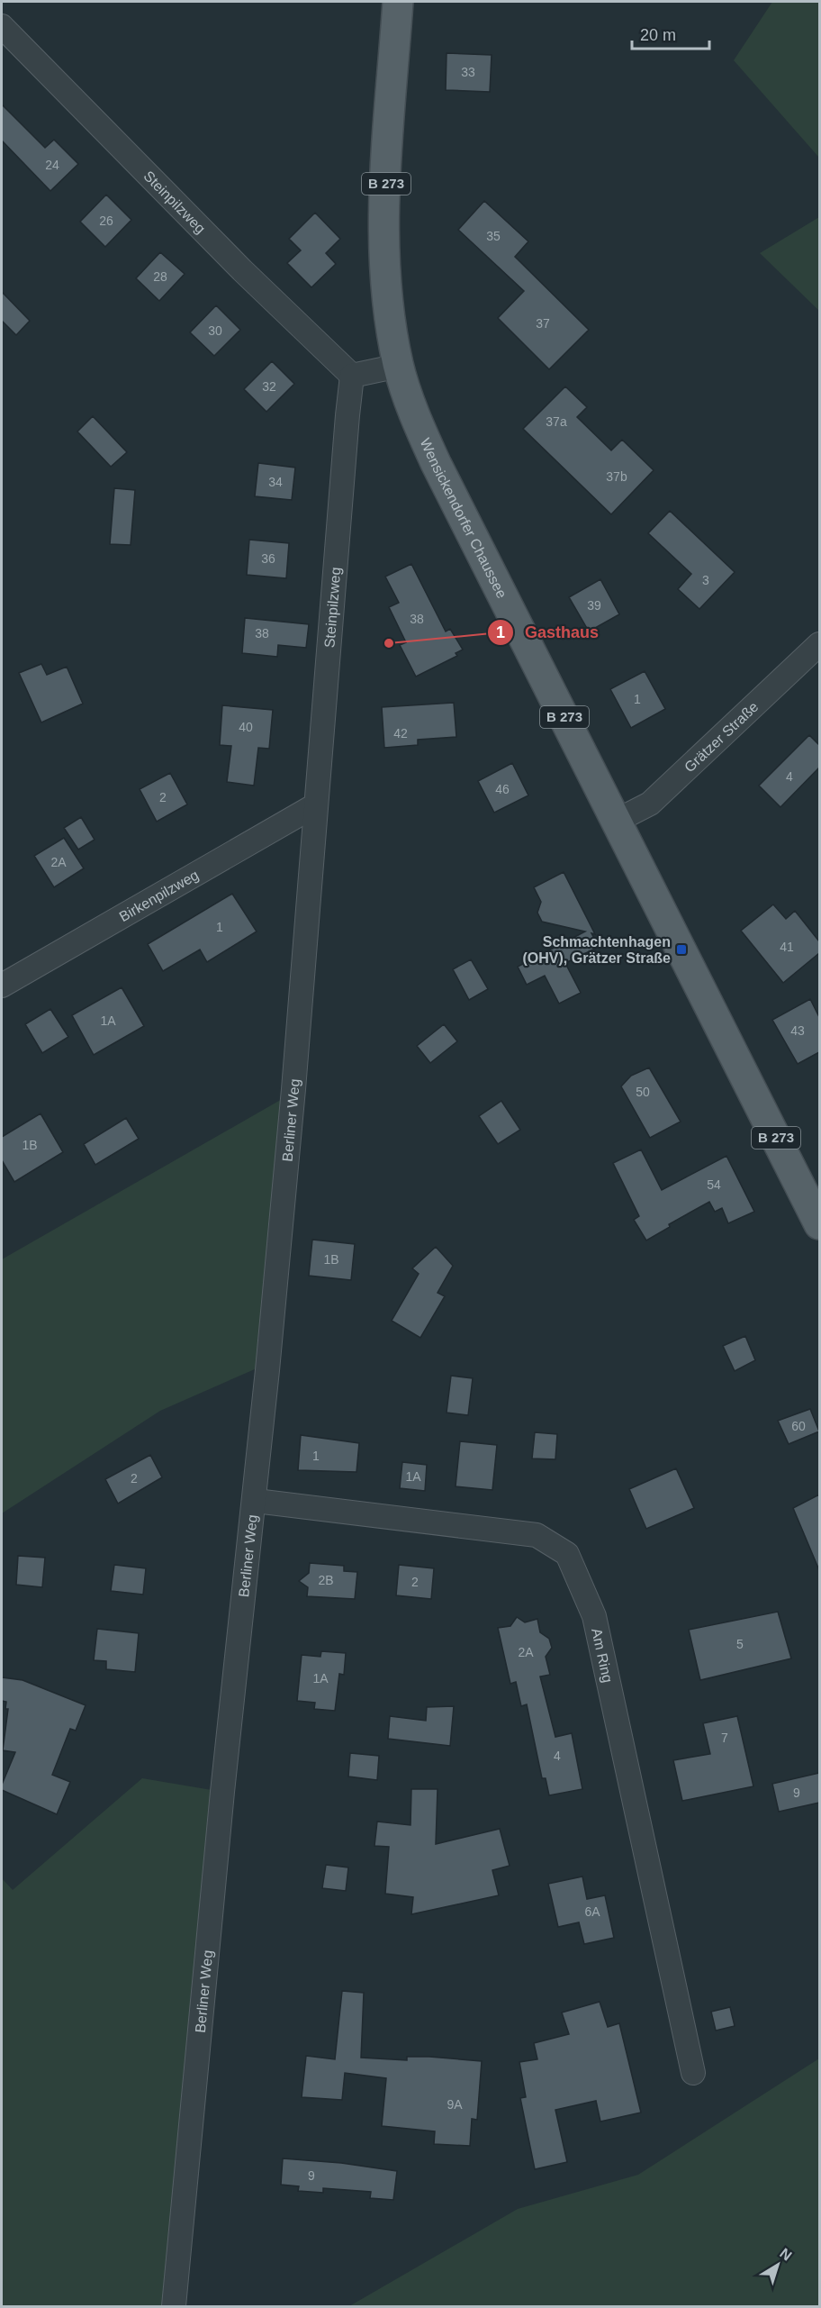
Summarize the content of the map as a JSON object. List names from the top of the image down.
{
  "streets": {
    "main road": ["B 273", "Wensickendorfer Chaussee"],
    "street": [
      "Steinpilzweg",
      "Grätzer Straße",
      "Birkenpilzweg",
      "Berliner Weg",
      "Am Ring"
    ]
  },
  "crossings": [
    ["Steinpilzweg", "Birkenpilzweg"],
    ["Steinpilzweg", "Berliner Weg"],
    ["Wensickendorfer Chaussee", "Grätzer Straße"],
    ["Birkenpilzweg", "Berliner Weg"],
    ["Berliner Weg", "Am Ring"]
  ],
  "places": {
    "other": ["Gasthaus"],
    "transit": ["Schmachtenhagen (OHV), Grätzer Straße"]
  },
  "house_numbers": [
    "33",
    "24",
    "26",
    "35",
    "28",
    "37",
    "30",
    "32",
    "37a",
    "37b",
    "34",
    "36",
    "3",
    "39",
    "38",
    "38",
    "1",
    "40",
    "42",
    "4",
    "46",
    "2",
    "2A",
    "1",
    "41",
    "1A",
    "43",
    "50",
    "1B",
    "54",
    "1B",
    "60",
    "1",
    "1A",
    "2",
    "2B",
    "2",
    "5",
    "2A",
    "1A",
    "7",
    "4",
    "9",
    "6A",
    "9A",
    "9"
  ],
  "scale_bar": "20 m",
  "north": "top right"
}
